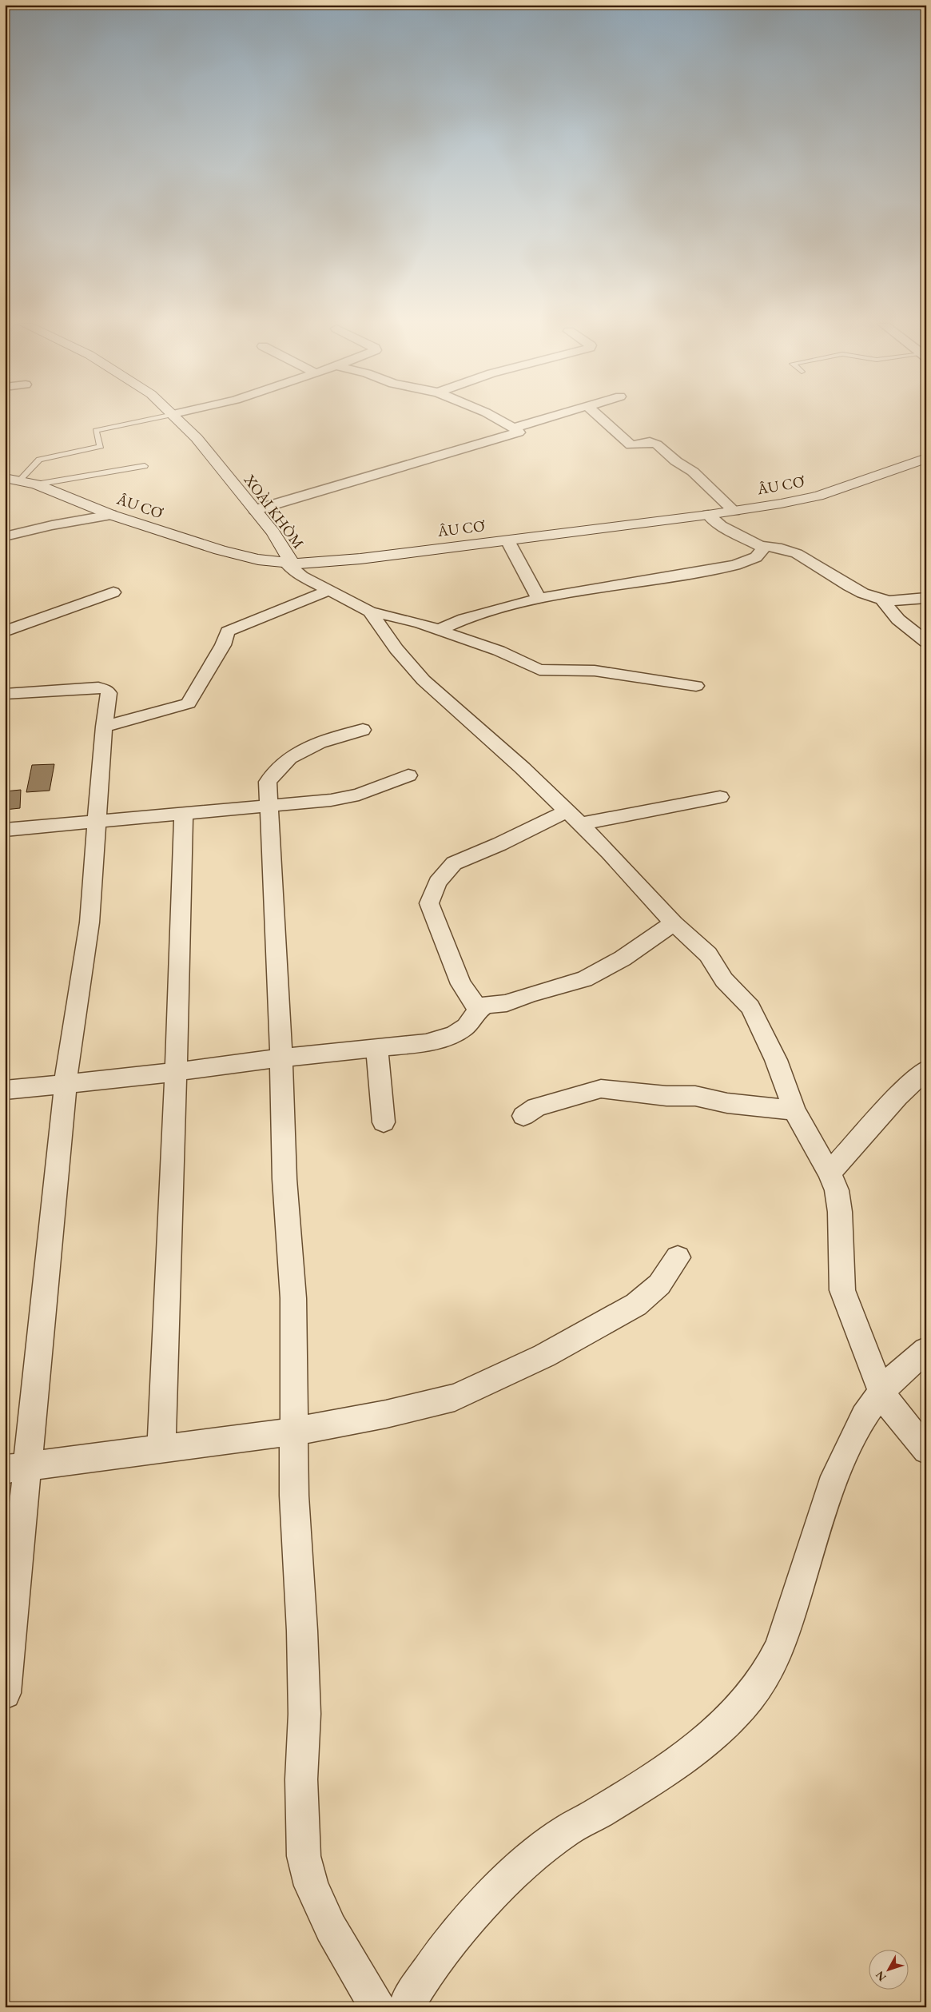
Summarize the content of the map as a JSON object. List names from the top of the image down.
{
  "streets": {
    "main road": ["ÂU CƠ", "XOÀI KHÒM"]
  },
  "crossings": [
    ["ÂU CƠ", "XOÀI KHÒM"]
  ],
  "north": "bottom left"
}
